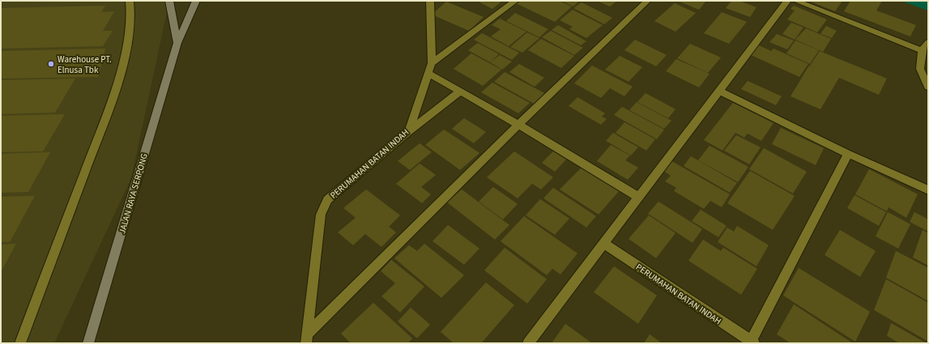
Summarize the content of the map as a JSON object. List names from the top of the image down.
{
  "streets": {
    "main road": ["JALAN RAYA SERPONG"],
    "street": ["PERUMAHAN BATAN INDAH"]
  },
  "places": ["Warehouse PT. Elnusa Tbk"]
}
